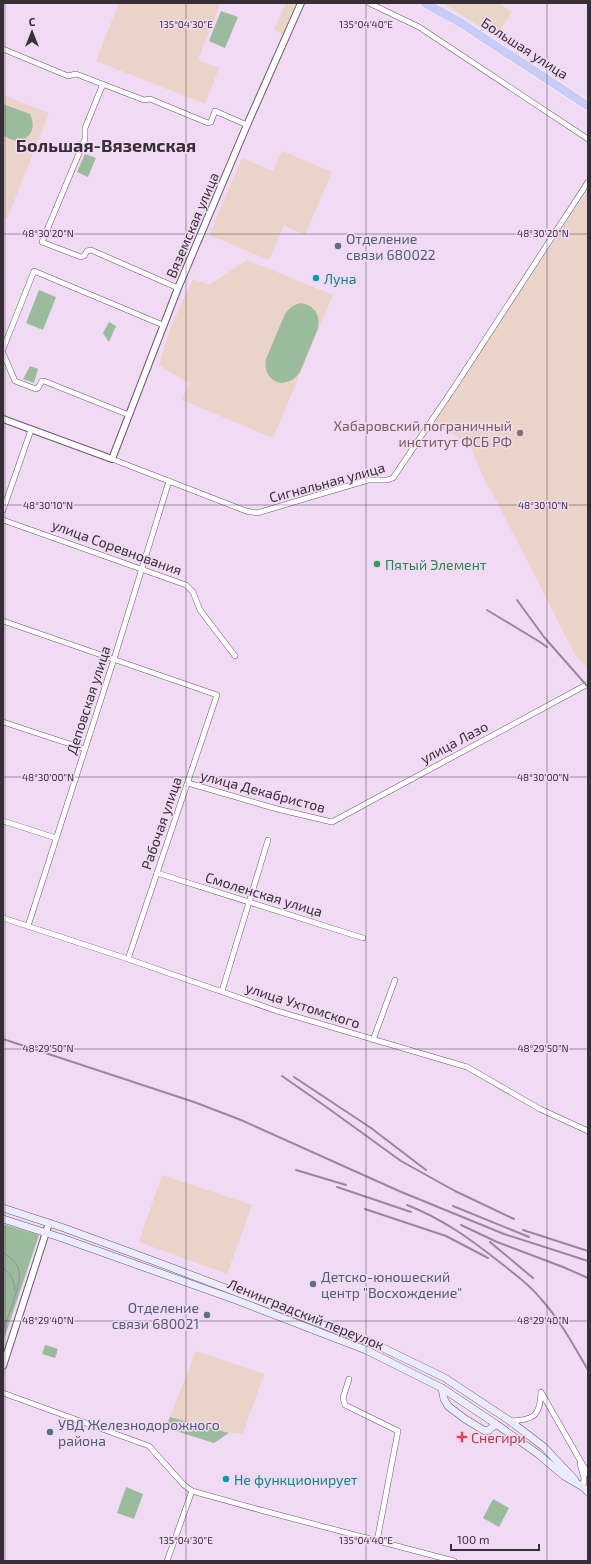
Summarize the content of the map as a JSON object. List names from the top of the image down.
{
  "streets": {
    "highway": ["Большая улица"],
    "main road": ["Ленинградский переулок"],
    "street": [
      "Вяземская улица",
      "Сигнальная улица",
      "улица Соревнования",
      "Деповская улица",
      "улица Лазо",
      "улица Декабристов",
      "Рабочая улица",
      "Смоленская улица",
      "улица Ухтомского"
    ]
  },
  "crossings": [
    ["Вяземская улица", "Сигнальная улица"],
    ["Сигнальная улица", "Деповская улица"],
    ["улица Соревнования", "Деповская улица"],
    ["Деповская улица", "Рабочая улица"],
    ["Деповская улица", "улица Ухтомского"],
    ["улица Лазо", "улица Декабристов"],
    ["улица Декабристов", "Рабочая улица"],
    ["Рабочая улица", "Смоленская улица"],
    ["Рабочая улица", "улица Ухтомского"]
  ],
  "districts": ["Большая-Вяземская"],
  "places": {
    "other": [
      "Отделение связи 680022",
      "Луна",
      "Хабаровский пограничный институт ФСБ РФ",
      "Пятый Элемент",
      "Детско-юношеский центр \"Восхождение\"",
      "Отделение связи 680021",
      "УВД Железнодорожного района",
      "Не функционирует"
    ],
    "health": ["Снегири"]
  },
  "scale_bar": "100 m",
  "north": "top",
  "coordinates": [
    "135°04'30\"E",
    "135°04'40\"E",
    "48°30'20\"N",
    "48°30'10\"N",
    "48°30'00\"N",
    "48°29'50\"N",
    "48°29'40\"N"
  ]
}
